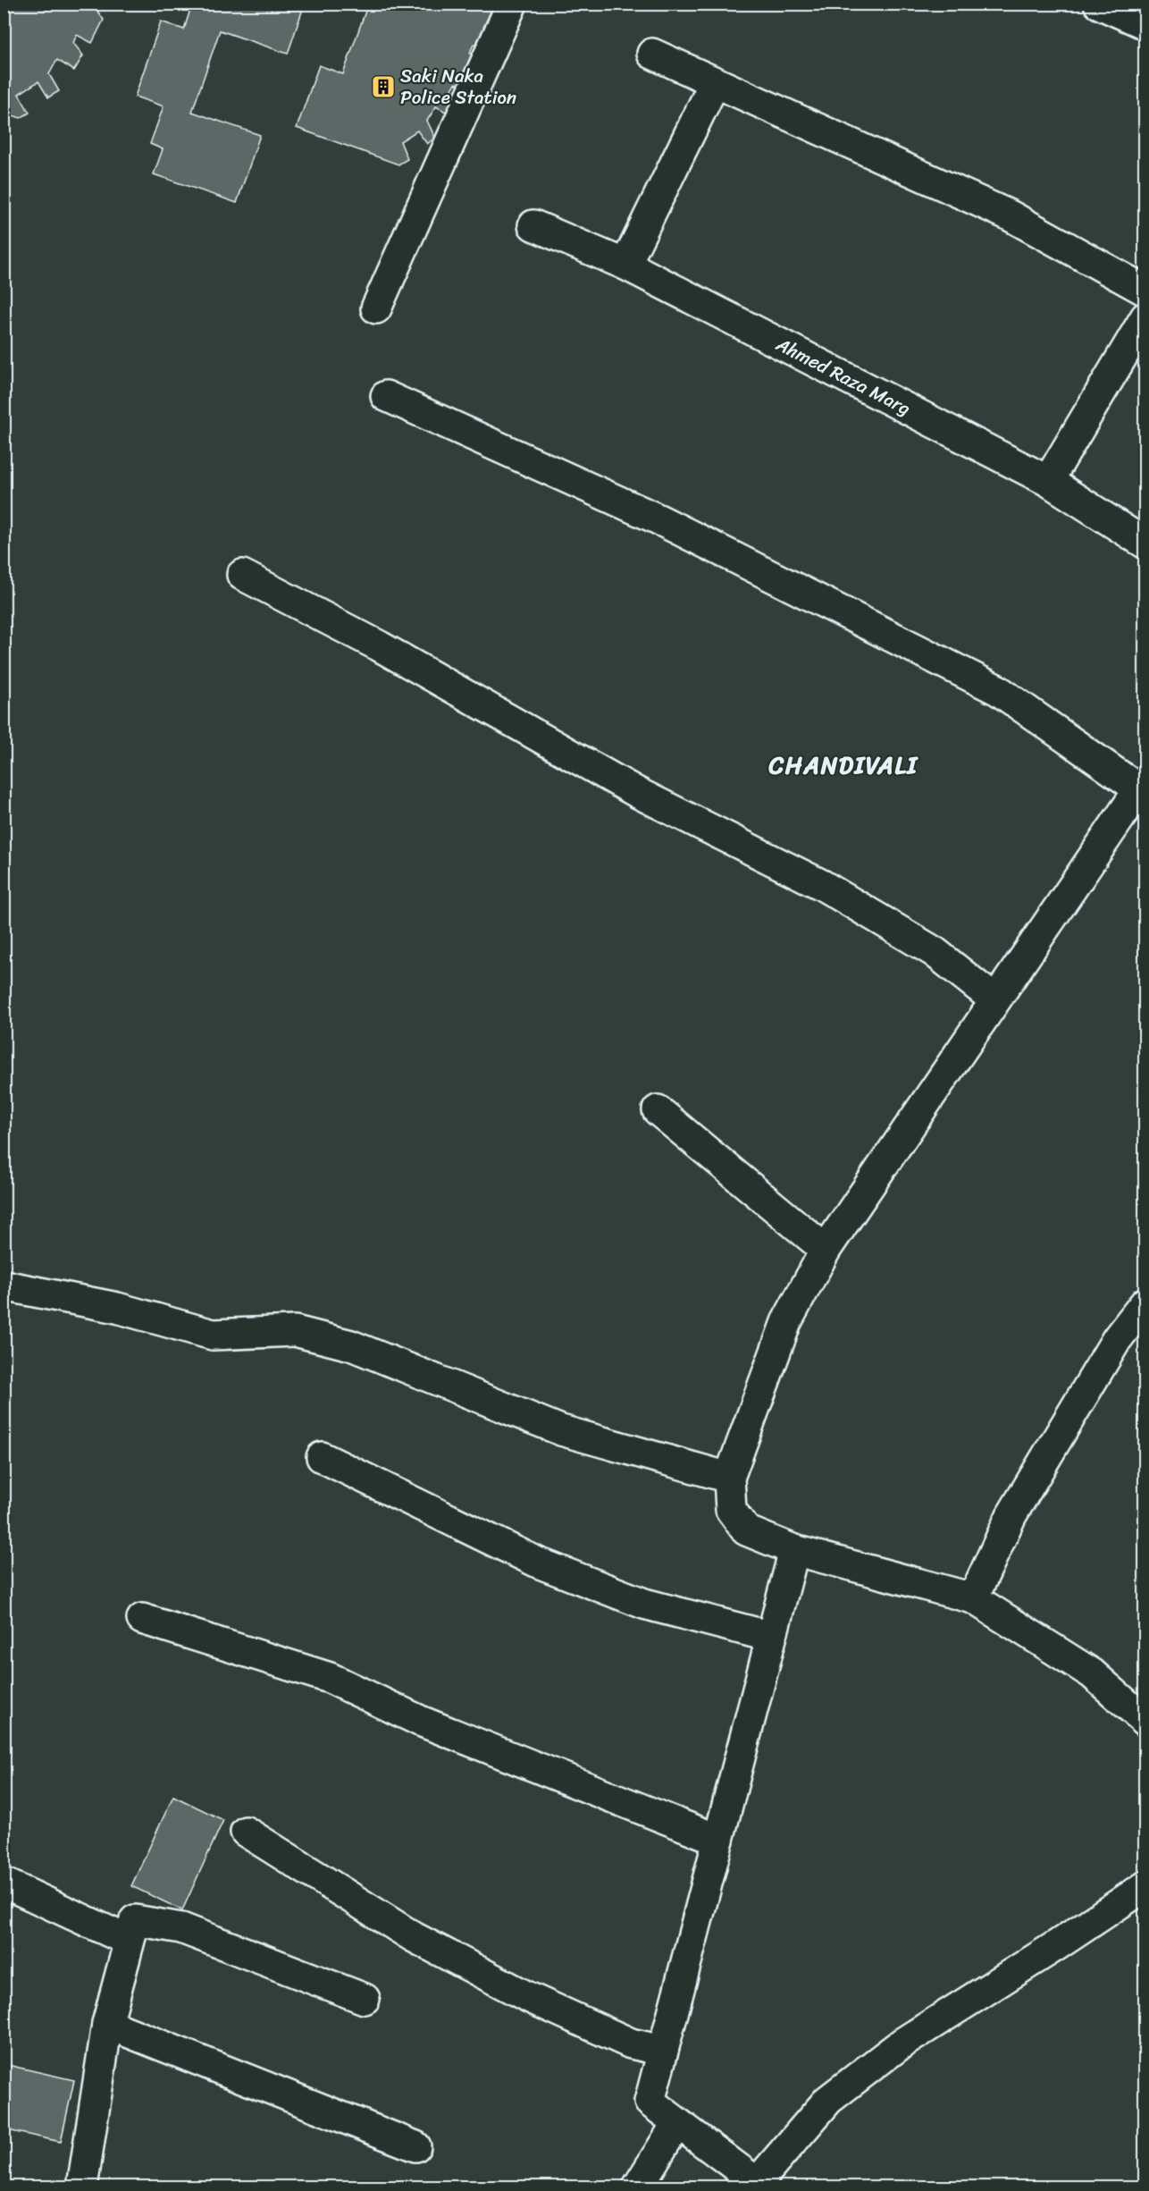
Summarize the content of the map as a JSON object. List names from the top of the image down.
{
  "streets": {
    "street": ["Ahmed Raza Marg"]
  },
  "districts": ["CHANDIVALI"],
  "places": {
    "building": ["Saki Naka Police Station"]
  }
}
